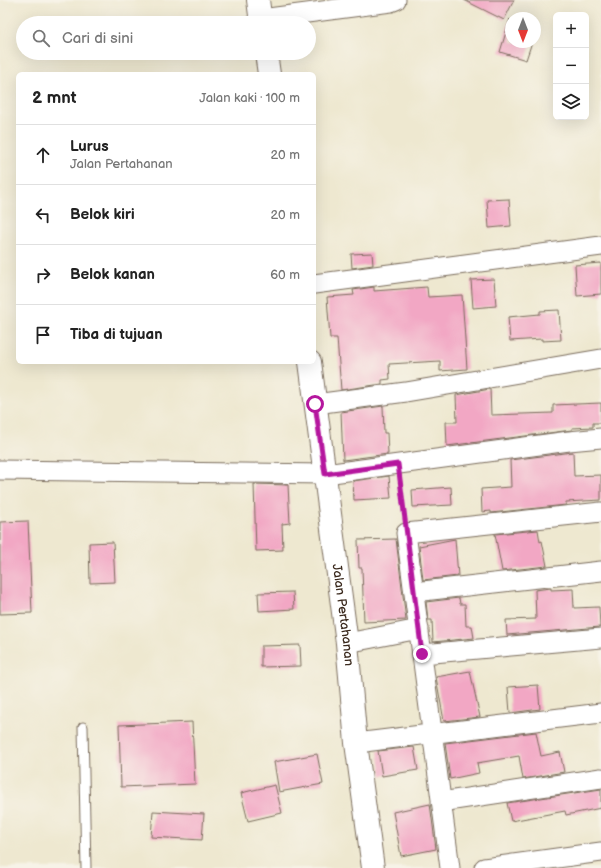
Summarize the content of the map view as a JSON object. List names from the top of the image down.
{
  "streets": {
    "main road": ["Jalan Pertahanan"]
  },
  "north": "bottom",
  "page": {
    "map_buttons": ["+", "−"],
    "search": "Cari di sini",
    "heading": ["2 mnt", "Jalan kaki · 100 m"],
    "list": [
      ["Lurus", "Jalan Pertahanan", "20 m"],
      ["Belok kiri", "20 m"],
      ["Belok kanan", "60 m"],
      "Tiba di tujuan"
    ]
  }
}
